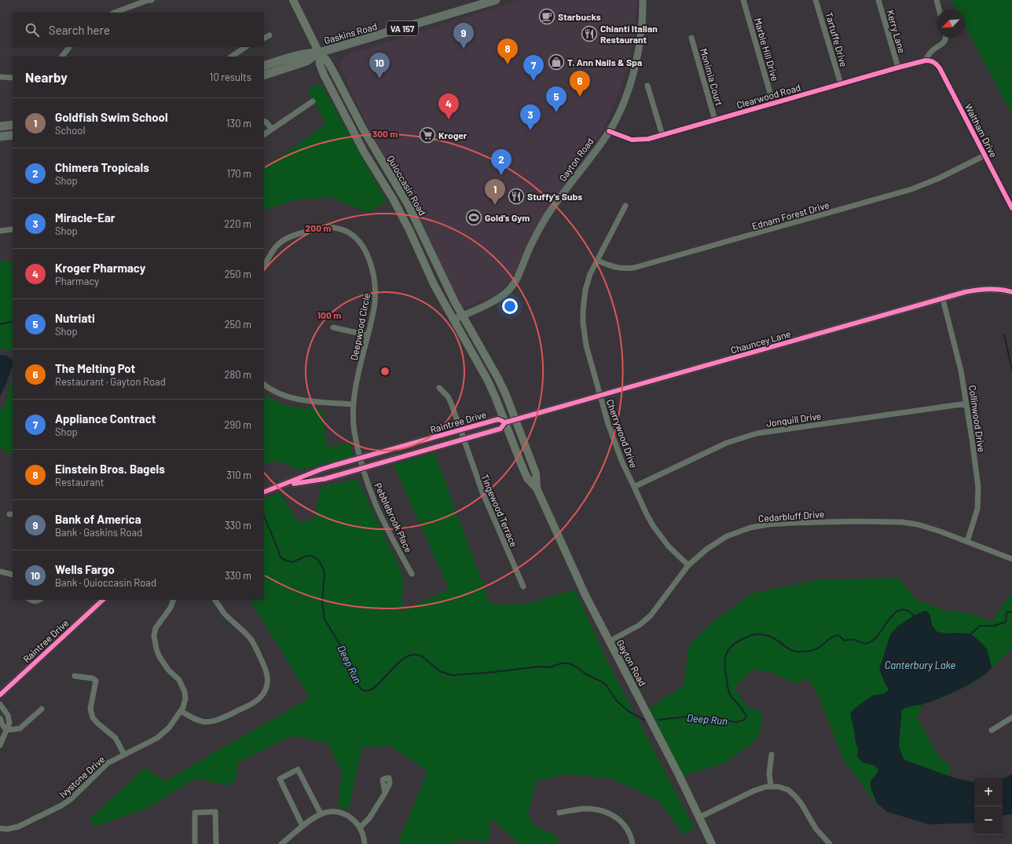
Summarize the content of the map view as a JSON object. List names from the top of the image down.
{
  "streets": {
    "main road": [
      "VA 157",
      "Gaskins Road",
      "Gayton Road",
      "Quioccasin Road"
    ],
    "street": [
      "Kerry Lane",
      "Tartuffe Drive",
      "Marble Hill Drive",
      "Monimia Court",
      "Clearwood Road",
      "Waltham Drive",
      "Ednam Forest Drive",
      "Deepwood Circle",
      "Chauncey Lane",
      "Collinwood Drive",
      "Jonquill Drive",
      "Raintree Drive",
      "Cherrywood Drive",
      "Tingewood Terrace",
      "Cedarbluff Drive",
      "Pebblebrook Place",
      "Ivystone Drive"
    ]
  },
  "crossings": [
    ["Kerry Lane", "Clearwood Road"],
    ["Gaskins Road", "Quioccasin Road"],
    ["Tartuffe Drive", "Clearwood Road"],
    ["Marble Hill Drive", "Clearwood Road"],
    ["Monimia Court", "Clearwood Road"],
    ["Clearwood Road", "Waltham Drive"],
    ["Clearwood Road", "Gayton Road"],
    ["Waltham Drive", "Ednam Forest Drive"],
    ["Gayton Road", "Quioccasin Road"],
    ["Gayton Road", "Chauncey Lane"],
    ["Gayton Road", "Raintree Drive"],
    ["Gayton Road", "Cedarbluff Drive"],
    ["Ednam Forest Drive", "Cherrywood Drive"],
    ["Deepwood Circle", "Raintree Drive"],
    ["Deepwood Circle", "Pebblebrook Place"],
    ["Chauncey Lane", "Collinwood Drive"],
    ["Chauncey Lane", "Raintree Drive"],
    ["Chauncey Lane", "Cherrywood Drive"],
    ["Collinwood Drive", "Jonquill Drive"],
    ["Collinwood Drive", "Cedarbluff Drive"],
    ["Jonquill Drive", "Cherrywood Drive"],
    ["Raintree Drive", "Tingewood Terrace"],
    ["Raintree Drive", "Pebblebrook Place"],
    ["Cherrywood Drive", "Cedarbluff Drive"]
  ],
  "water": ["Deep Run", "Canterbury Lake"],
  "places": {
    "cafe": ["Starbucks"],
    "restaurant": ["Chianti Italian Restaurant", "Stuffy's Subs"],
    "shop": ["T. Ann Nails & Spa"],
    "supermarket": ["Kroger"],
    "sports": ["Gold's Gym"]
  },
  "north": "bottom left",
  "page": {
    "search": "Search here",
    "pins": [
      "9",
      "8",
      "10",
      "7",
      "6",
      "5",
      "4",
      "3",
      "2",
      "1"
    ],
    "heading": ["Nearby", "10 results"],
    "list": [
      {
        "mark": "1",
        "name": "Goldfish Swim School",
        "note": "School",
        "value": "130 m"
      },
      {
        "mark": "2",
        "name": "Chimera Tropicals",
        "note": "Shop",
        "value": "170 m"
      },
      {
        "mark": "3",
        "name": "Miracle-Ear",
        "note": "Shop",
        "value": "220 m"
      },
      {
        "mark": "4",
        "name": "Kroger Pharmacy",
        "note": "Pharmacy",
        "value": "250 m"
      },
      {
        "mark": "5",
        "name": "Nutriati",
        "note": "Shop",
        "value": "250 m"
      },
      {
        "mark": "6",
        "name": "The Melting Pot",
        "note": "Restaurant · Gayton Road",
        "value": "280 m"
      },
      {
        "mark": "7",
        "name": "Appliance Contract",
        "note": "Shop",
        "value": "290 m"
      },
      {
        "mark": "8",
        "name": "Einstein Bros. Bagels",
        "note": "Restaurant",
        "value": "310 m"
      },
      {
        "mark": "9",
        "name": "Bank of America",
        "note": "Bank · Gaskins Road",
        "value": "330 m"
      },
      {
        "mark": "10",
        "name": "Wells Fargo",
        "note": "Bank · Quioccasin Road",
        "value": "330 m"
      }
    ],
    "map_buttons": ["+", "−"]
  },
  "rings": ["300 m", "200 m", "100 m"]
}
